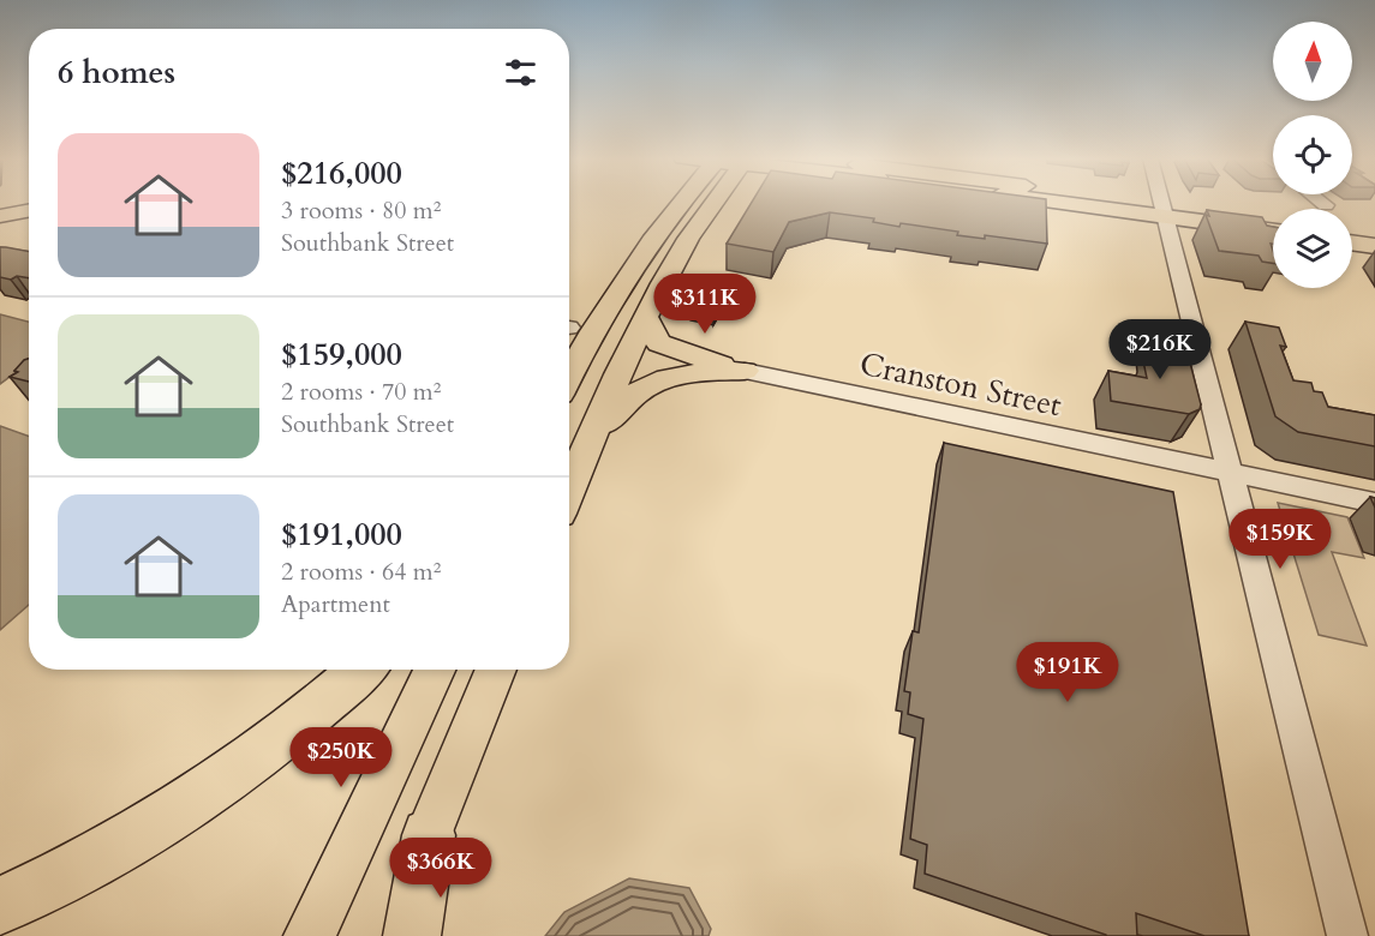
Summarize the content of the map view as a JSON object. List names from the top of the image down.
{
  "streets": {
    "street": ["Cranston Street"]
  },
  "north": "top",
  "page": {
    "heading": "6 homes",
    "list": [
      {
        "name": "$216,000",
        "note": "3 rooms · 80 m² · Southbank Street"
      },
      {
        "name": "$159,000",
        "note": "2 rooms · 70 m² · Southbank Street"
      },
      {
        "name": "$191,000",
        "note": "2 rooms · 64 m² · Apartment"
      }
    ],
    "price": [
      "$311K",
      "$216K",
      "$159K",
      "$191K",
      "$250K",
      "$366K"
    ]
  }
}
